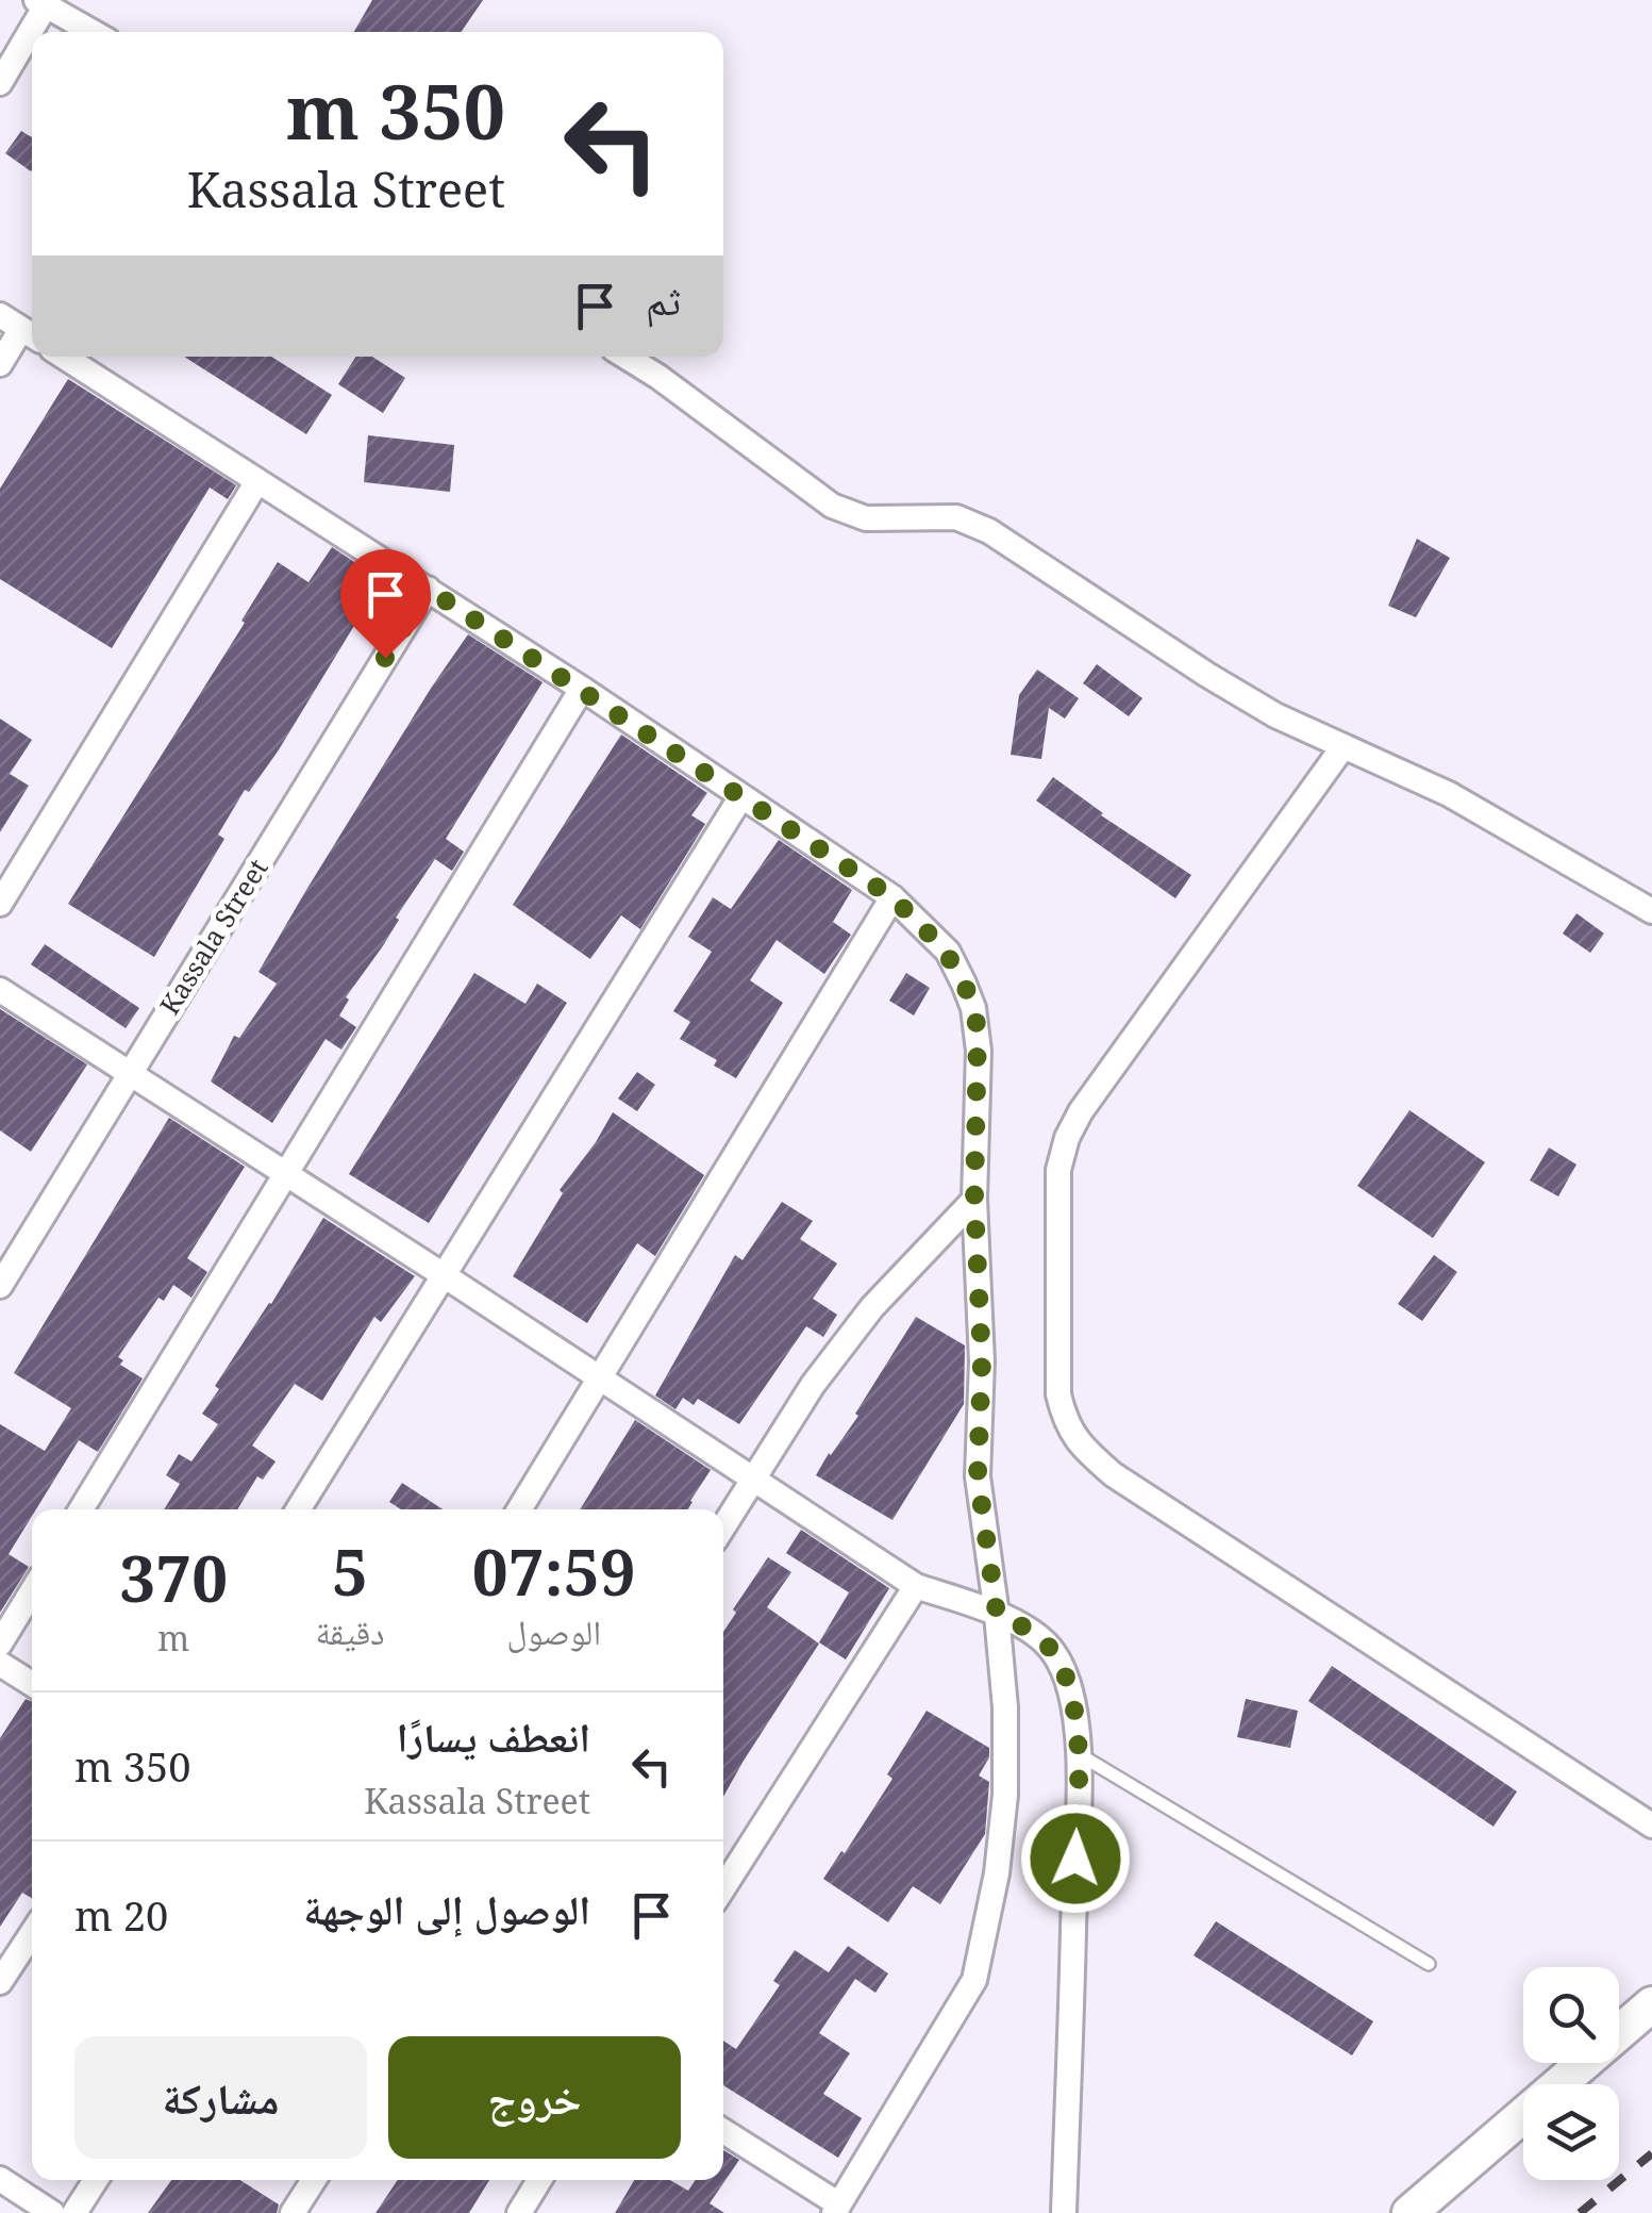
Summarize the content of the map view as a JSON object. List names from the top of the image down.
{
  "streets": {
    "street": ["Kassala Street"]
  },
  "page": {
    "turn": ["350 m", "Kassala Street"],
    "then": "ثم",
    "eta": [
      "07:59",
      "الوصول",
      "5",
      "دقيقة",
      "370",
      "m"
    ],
    "list": [
      {
        "name": "انعطف يسارًا",
        "note": "Kassala Street",
        "value": "350 m"
      },
      {
        "name": "الوصول إلى الوجهة",
        "value": "20 m"
      }
    ],
    "buttons": ["خروج", "مشاركة"]
  }
}
